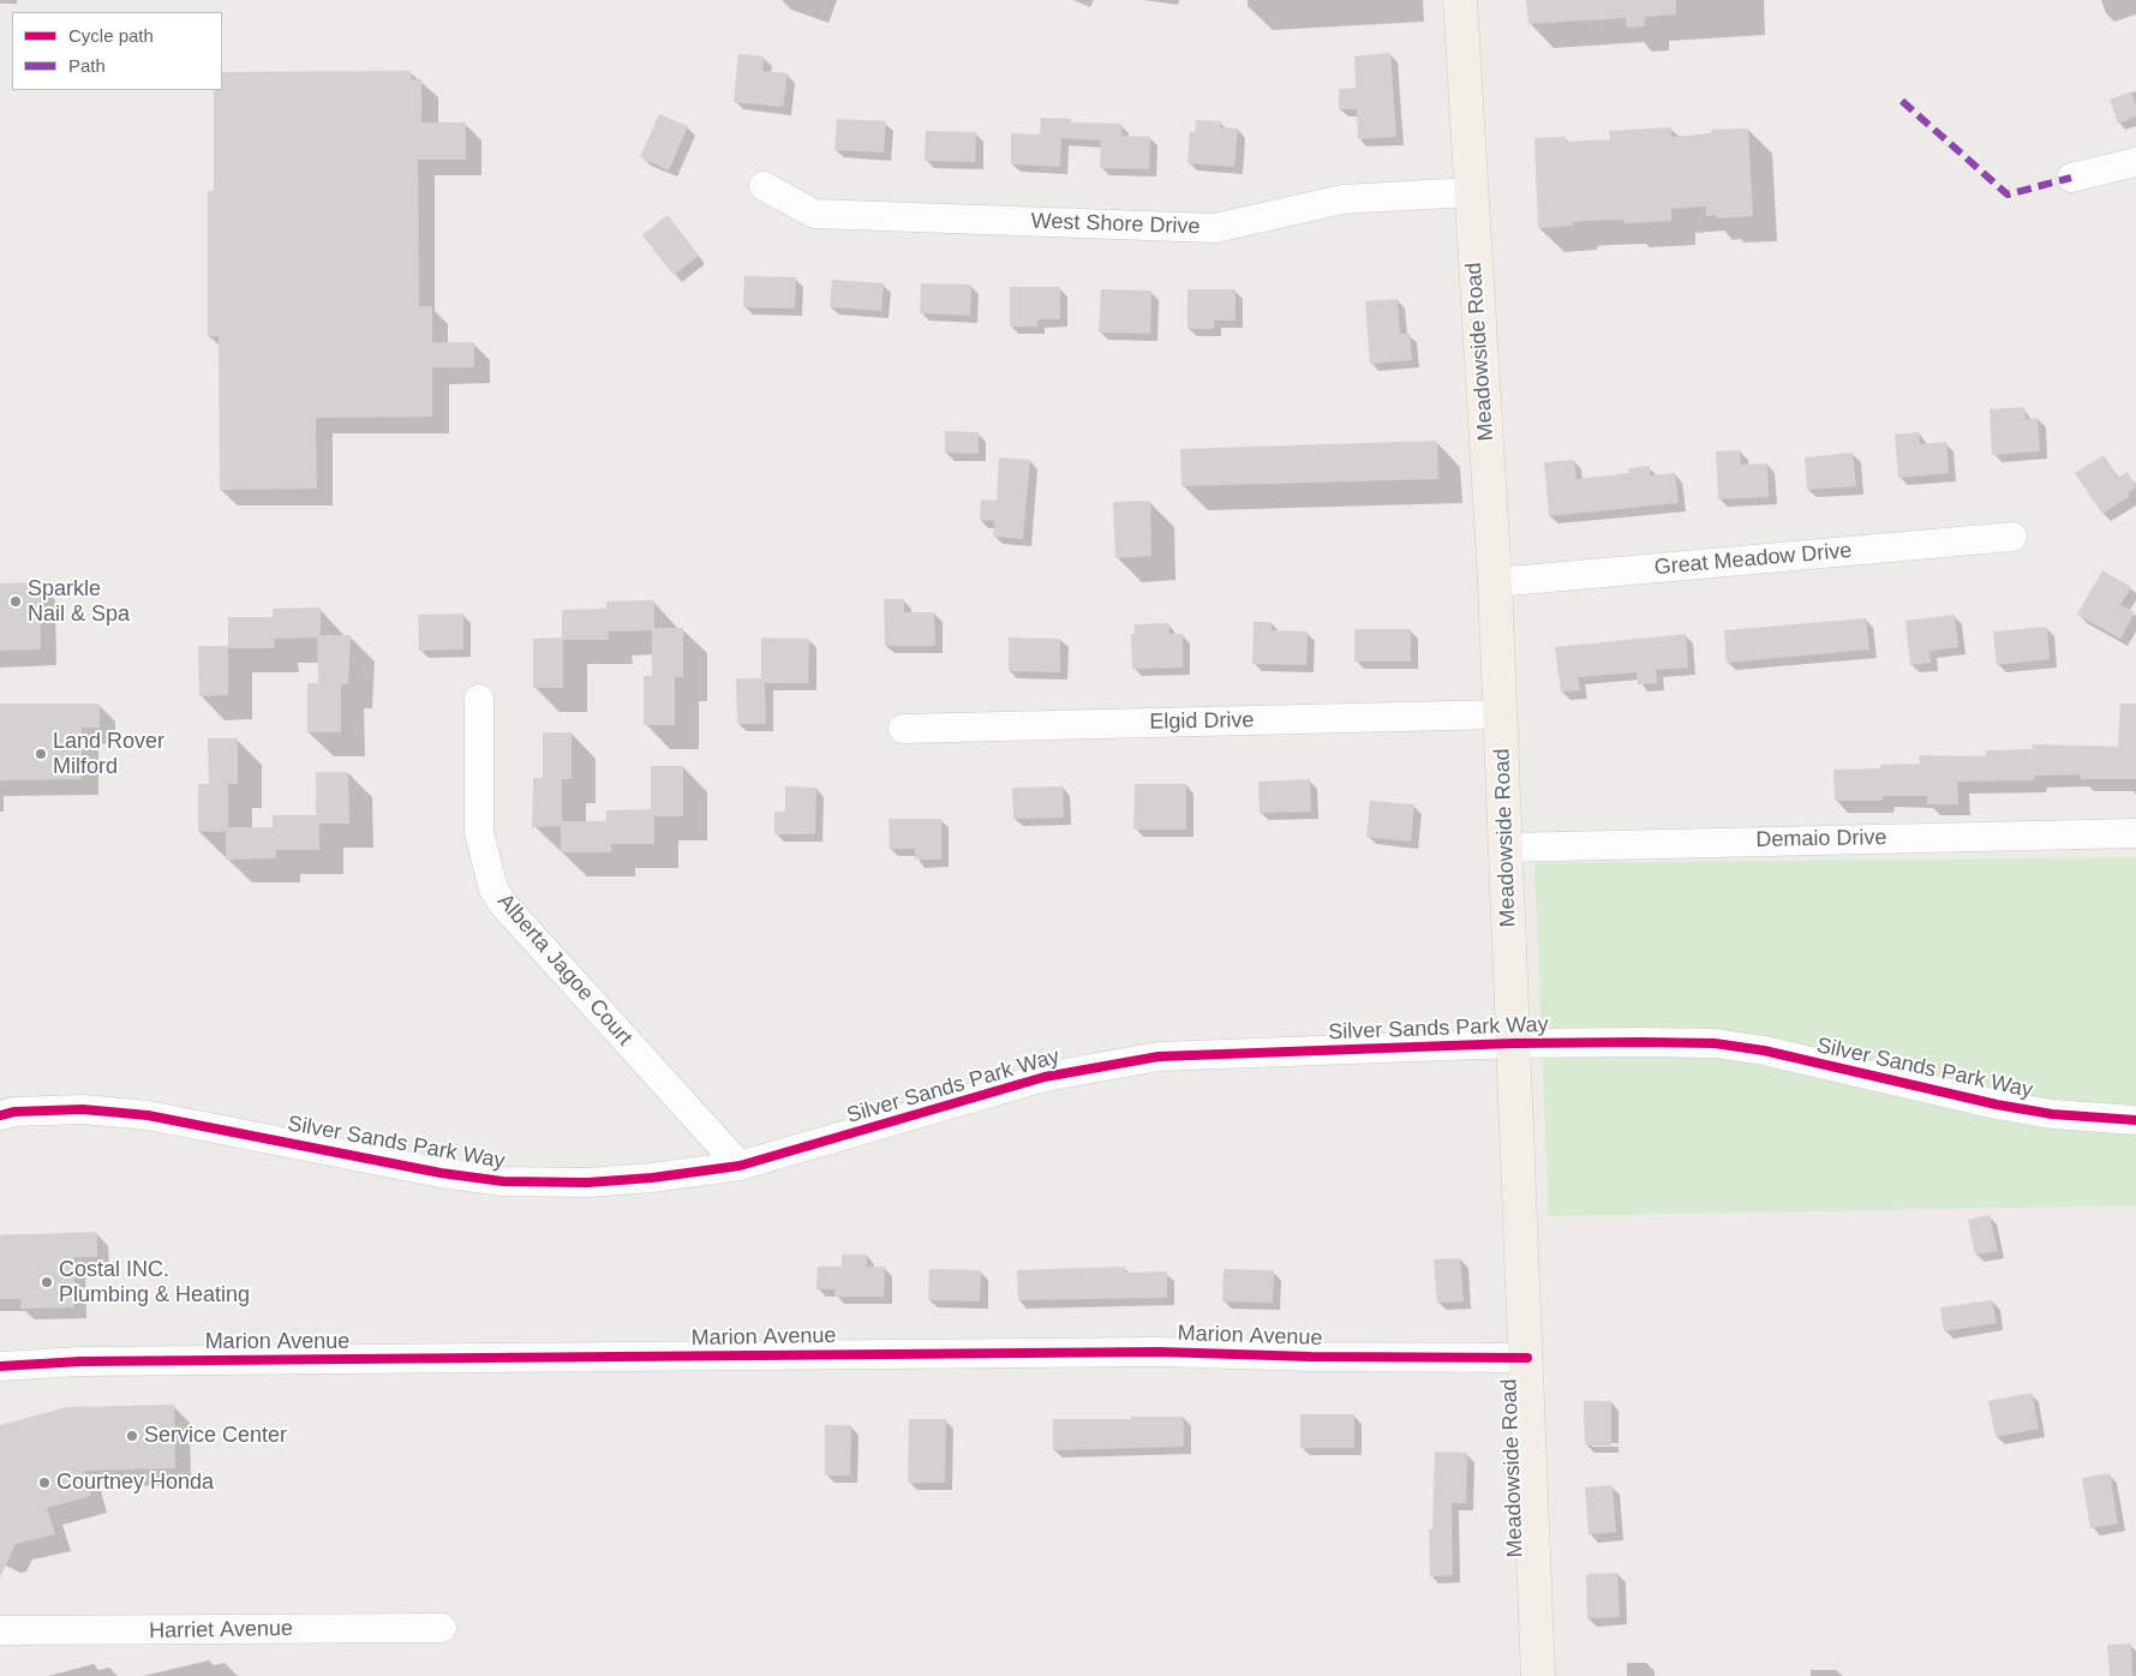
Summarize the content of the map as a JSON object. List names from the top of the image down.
{
  "streets": {
    "main road": ["Meadowside Road"],
    "street": [
      "West Shore Drive",
      "Great Meadow Drive",
      "Elgid Drive",
      "Demaio Drive",
      "Alberta Jagoe Court",
      "Silver Sands Park Way",
      "Marion Avenue",
      "Harriet Avenue"
    ]
  },
  "crossings": [
    ["West Shore Drive", "Meadowside Road"],
    ["Meadowside Road", "Great Meadow Drive"],
    ["Meadowside Road", "Elgid Drive"],
    ["Meadowside Road", "Demaio Drive"],
    ["Meadowside Road", "Silver Sands Park Way"],
    ["Meadowside Road", "Marion Avenue"],
    ["Alberta Jagoe Court", "Silver Sands Park Way"]
  ],
  "places": [
    "Sparkle Nail & Spa",
    "Land Rover Milford",
    "Costal INC. Plumbing & Heating",
    "Service Center",
    "Courtney Honda"
  ],
  "legend": ["Cycle path", "Path"]
}
